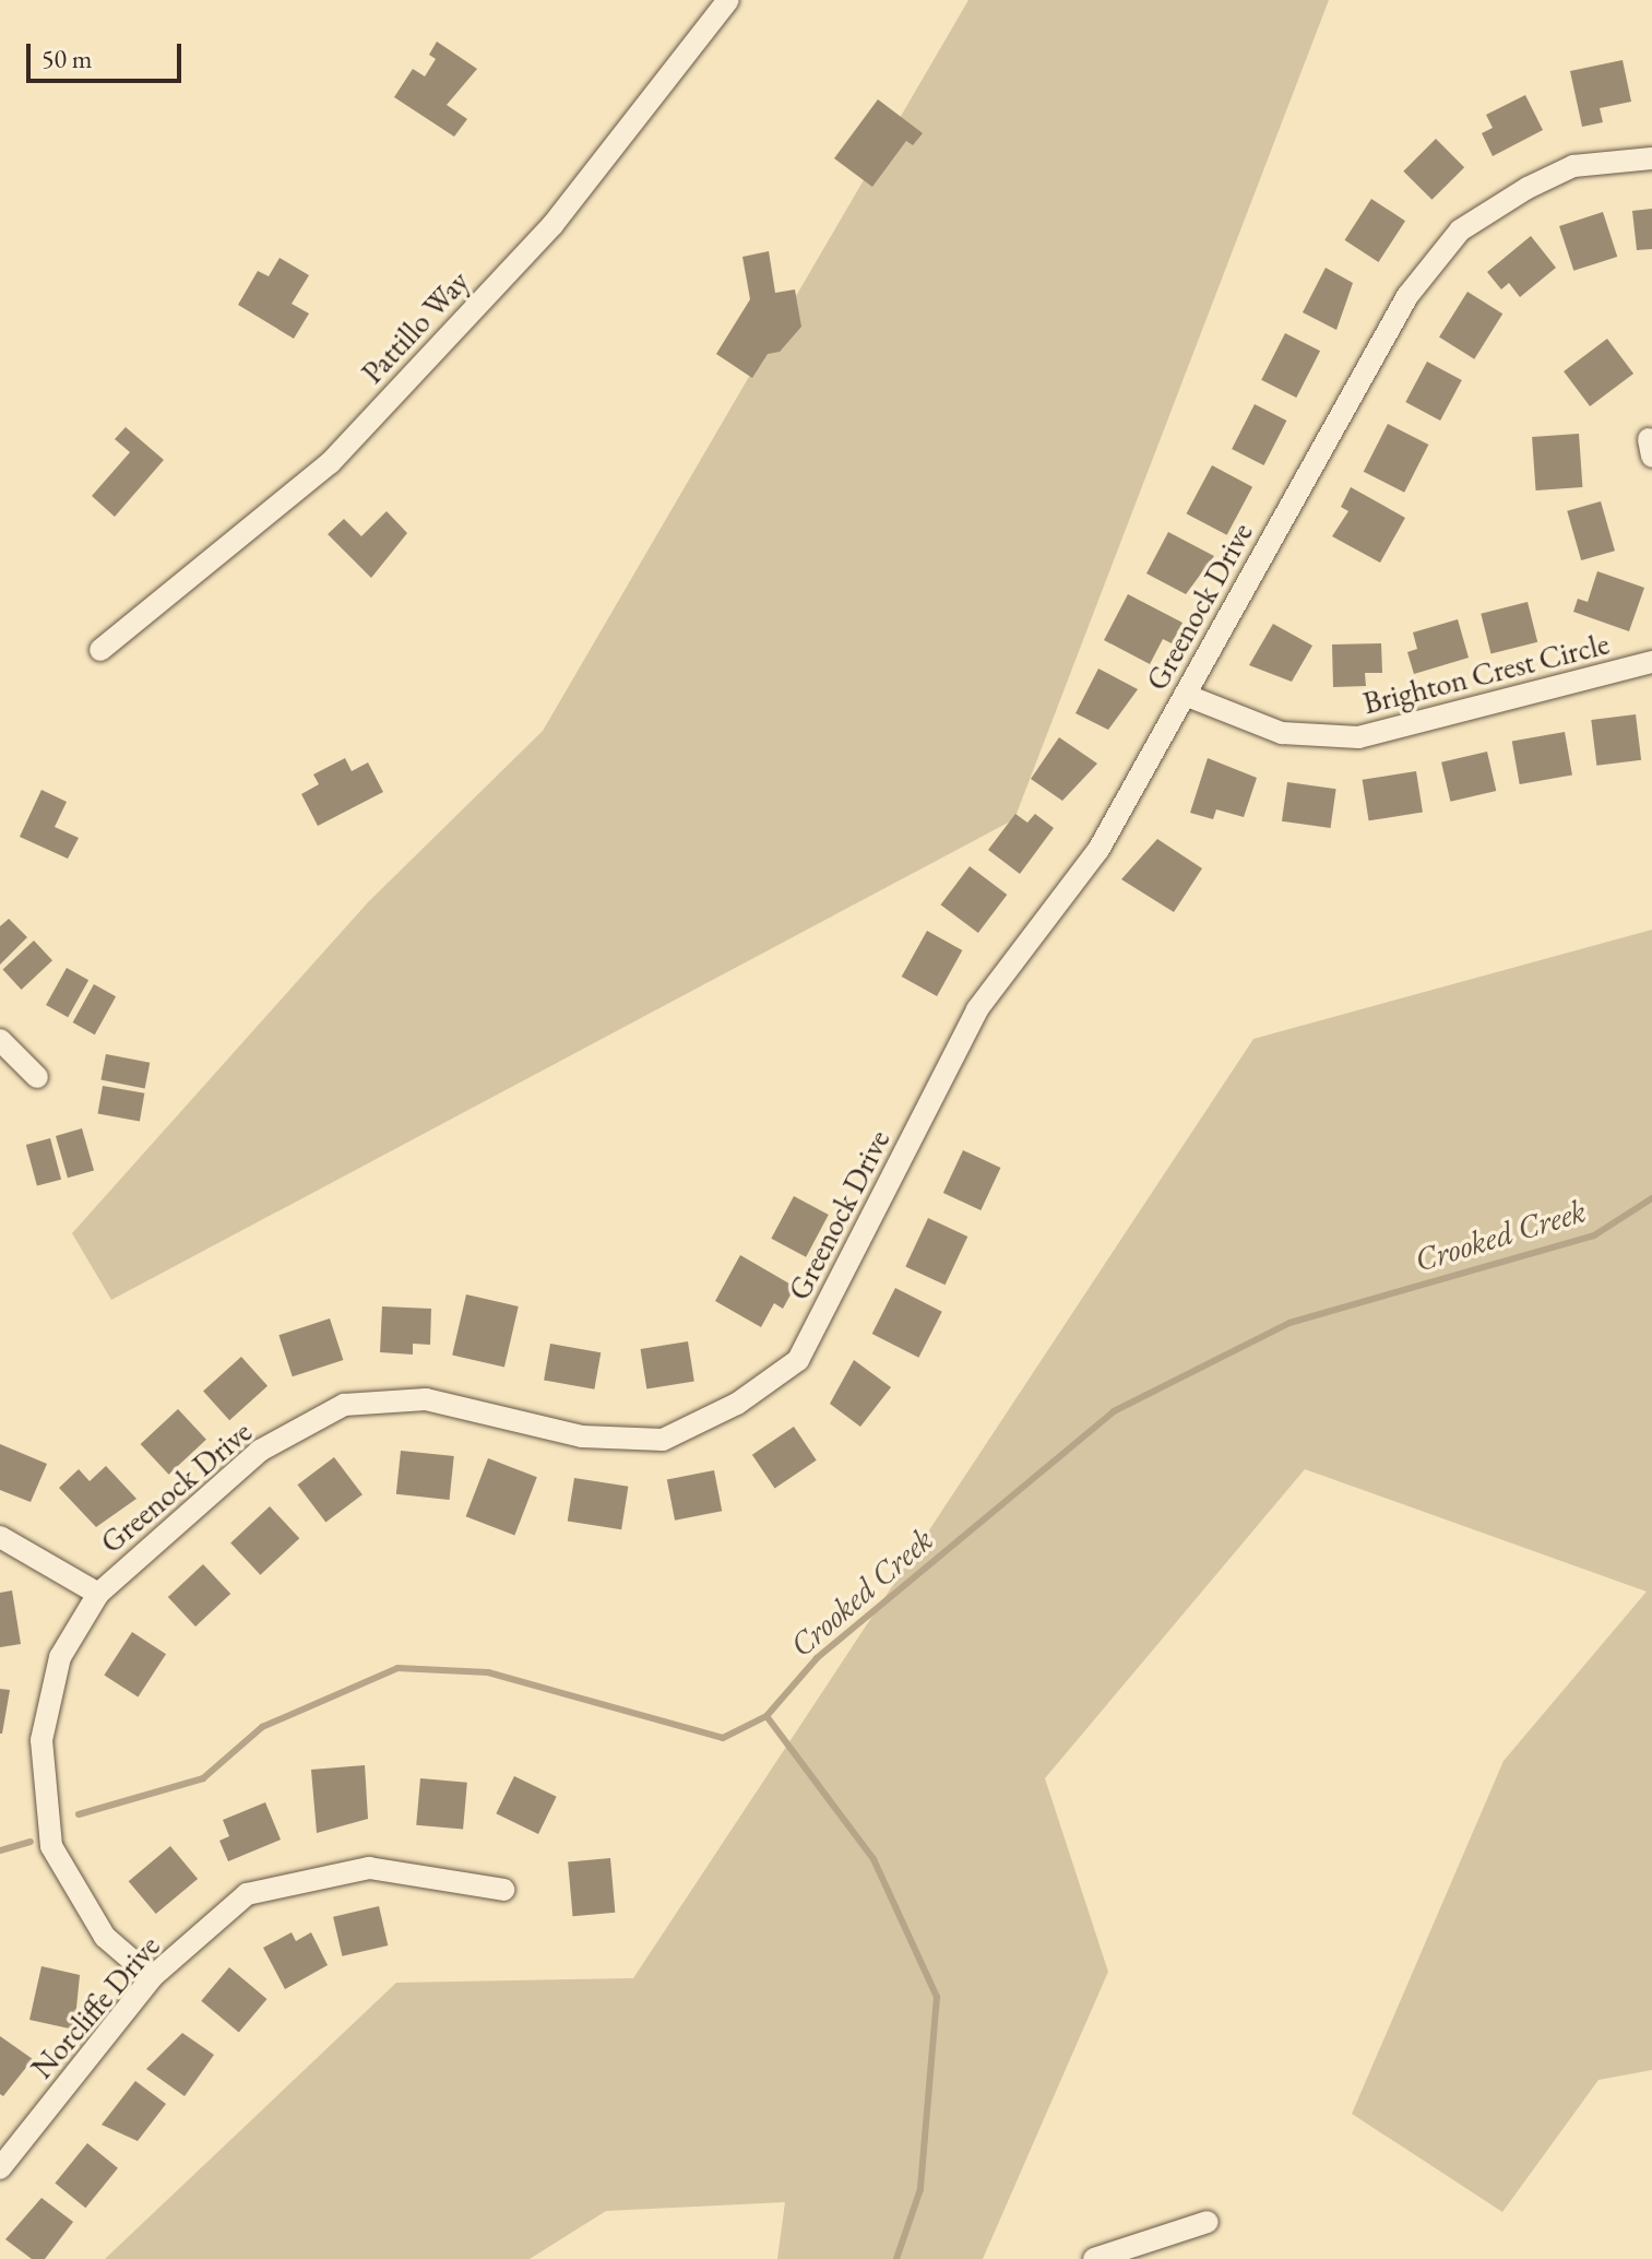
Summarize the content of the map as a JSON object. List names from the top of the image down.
{
  "streets": {
    "street": [
      "Pattillo Way",
      "Greenock Drive",
      "Brighton Crest Circle",
      "Norcliffe Drive"
    ]
  },
  "crossings": [
    ["Greenock Drive", "Brighton Crest Circle"],
    ["Greenock Drive", "Norcliffe Drive"]
  ],
  "water": ["Crooked Creek"],
  "scale_bar": "50 m"
}
